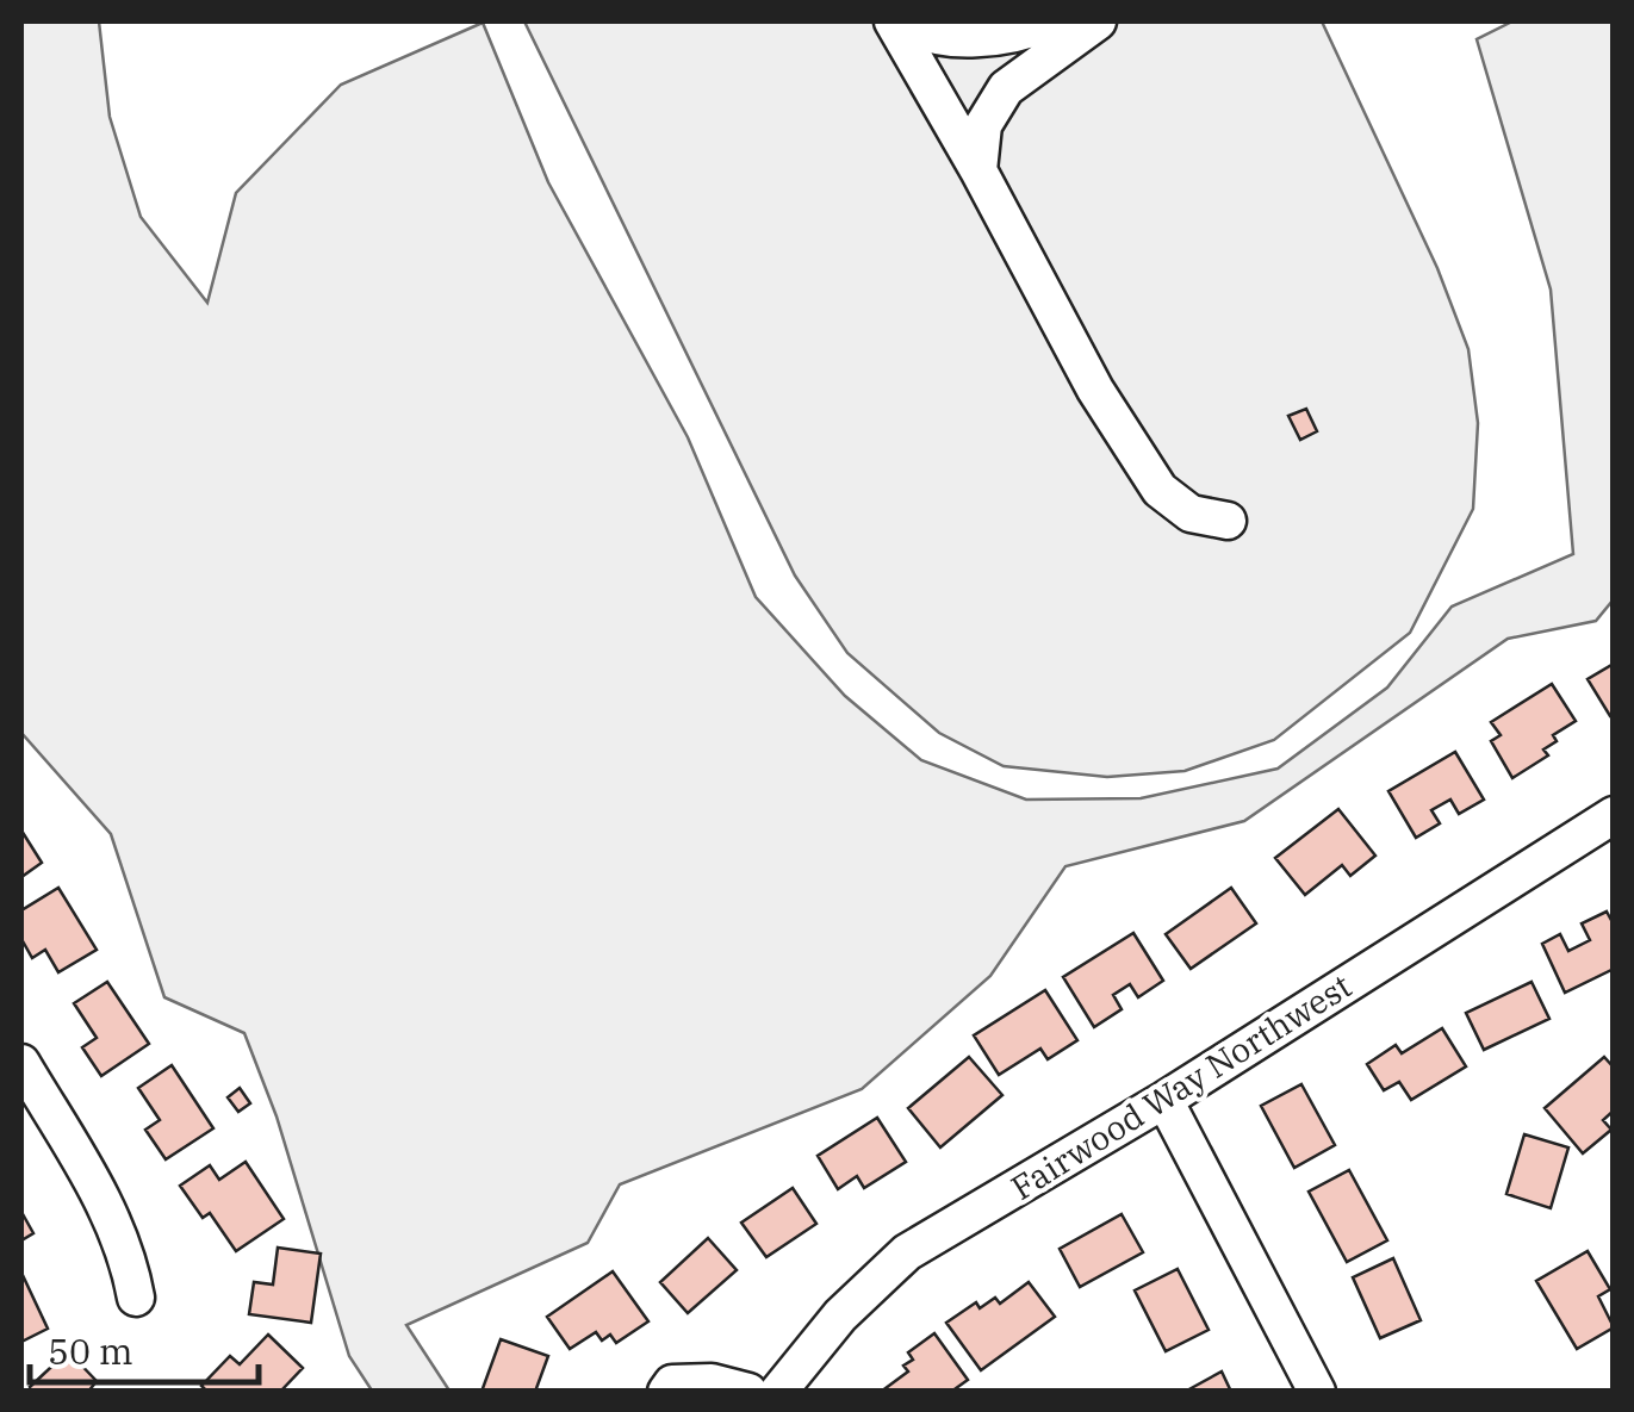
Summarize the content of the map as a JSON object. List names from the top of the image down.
{
  "streets": {
    "street": ["Fairwood Way Northwest"]
  },
  "scale_bar": "50 m"
}
